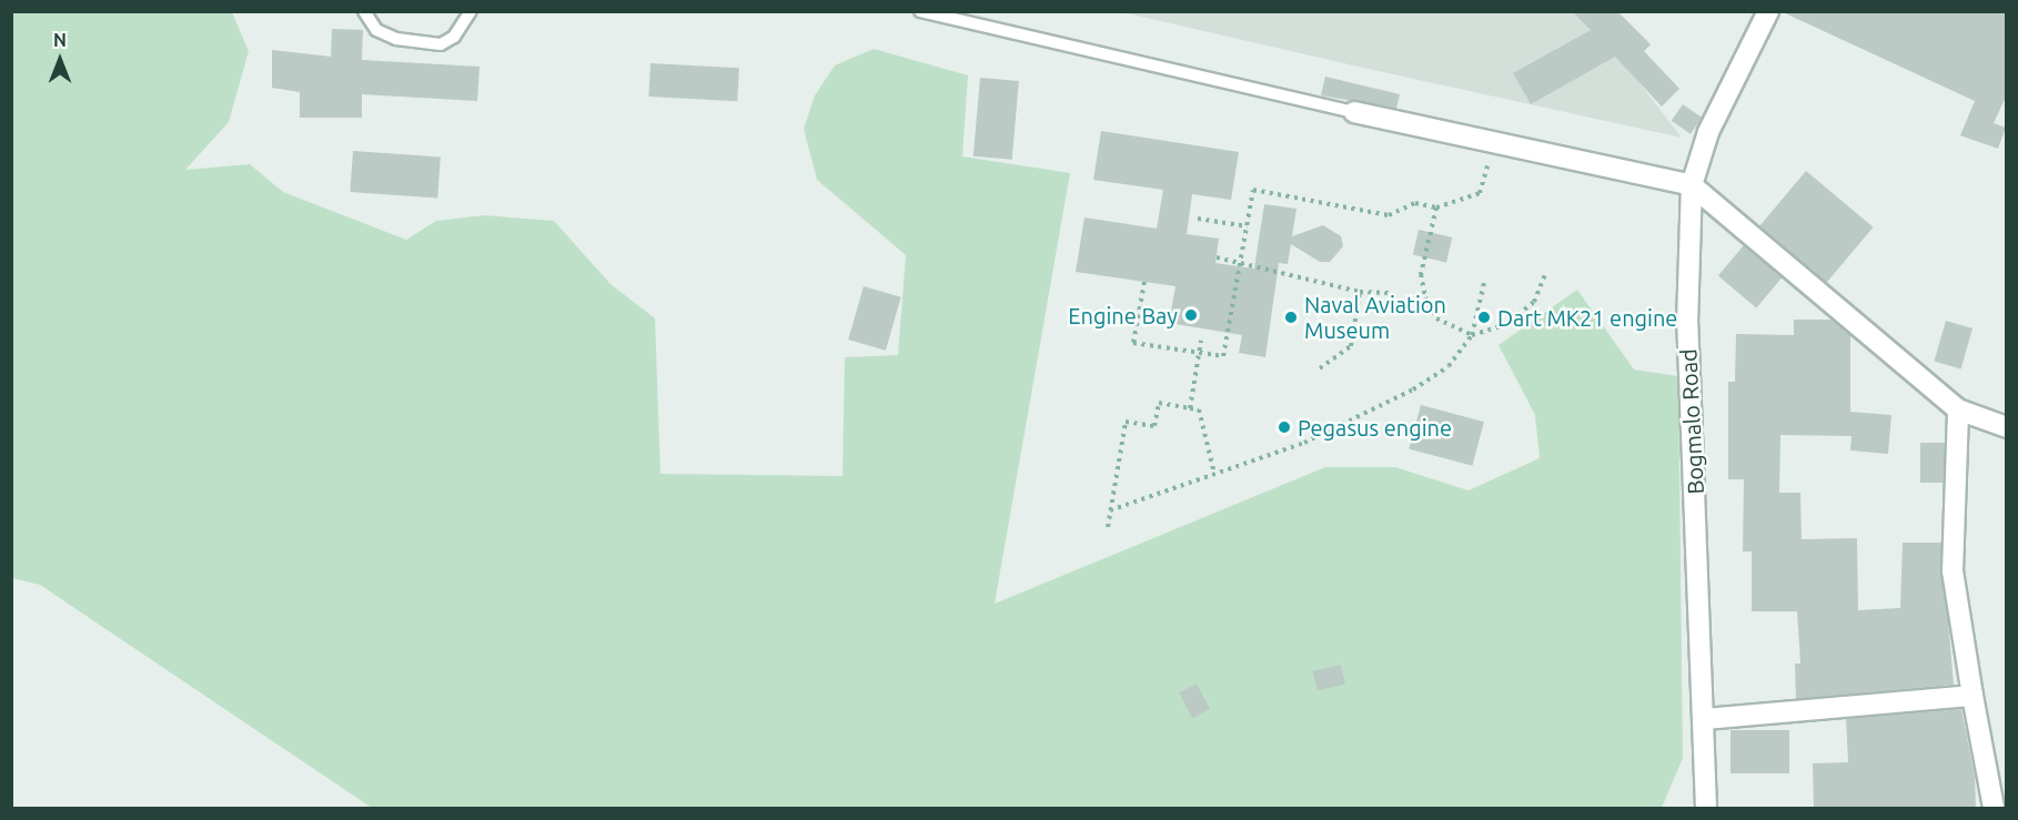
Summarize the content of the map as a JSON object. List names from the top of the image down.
{
  "streets": {
    "street": ["Bogmalo Road"]
  },
  "places": [
    "Engine Bay",
    "Naval Aviation Museum",
    "Dart MK21 engine",
    "Pegasus engine"
  ],
  "north": "top"
}
